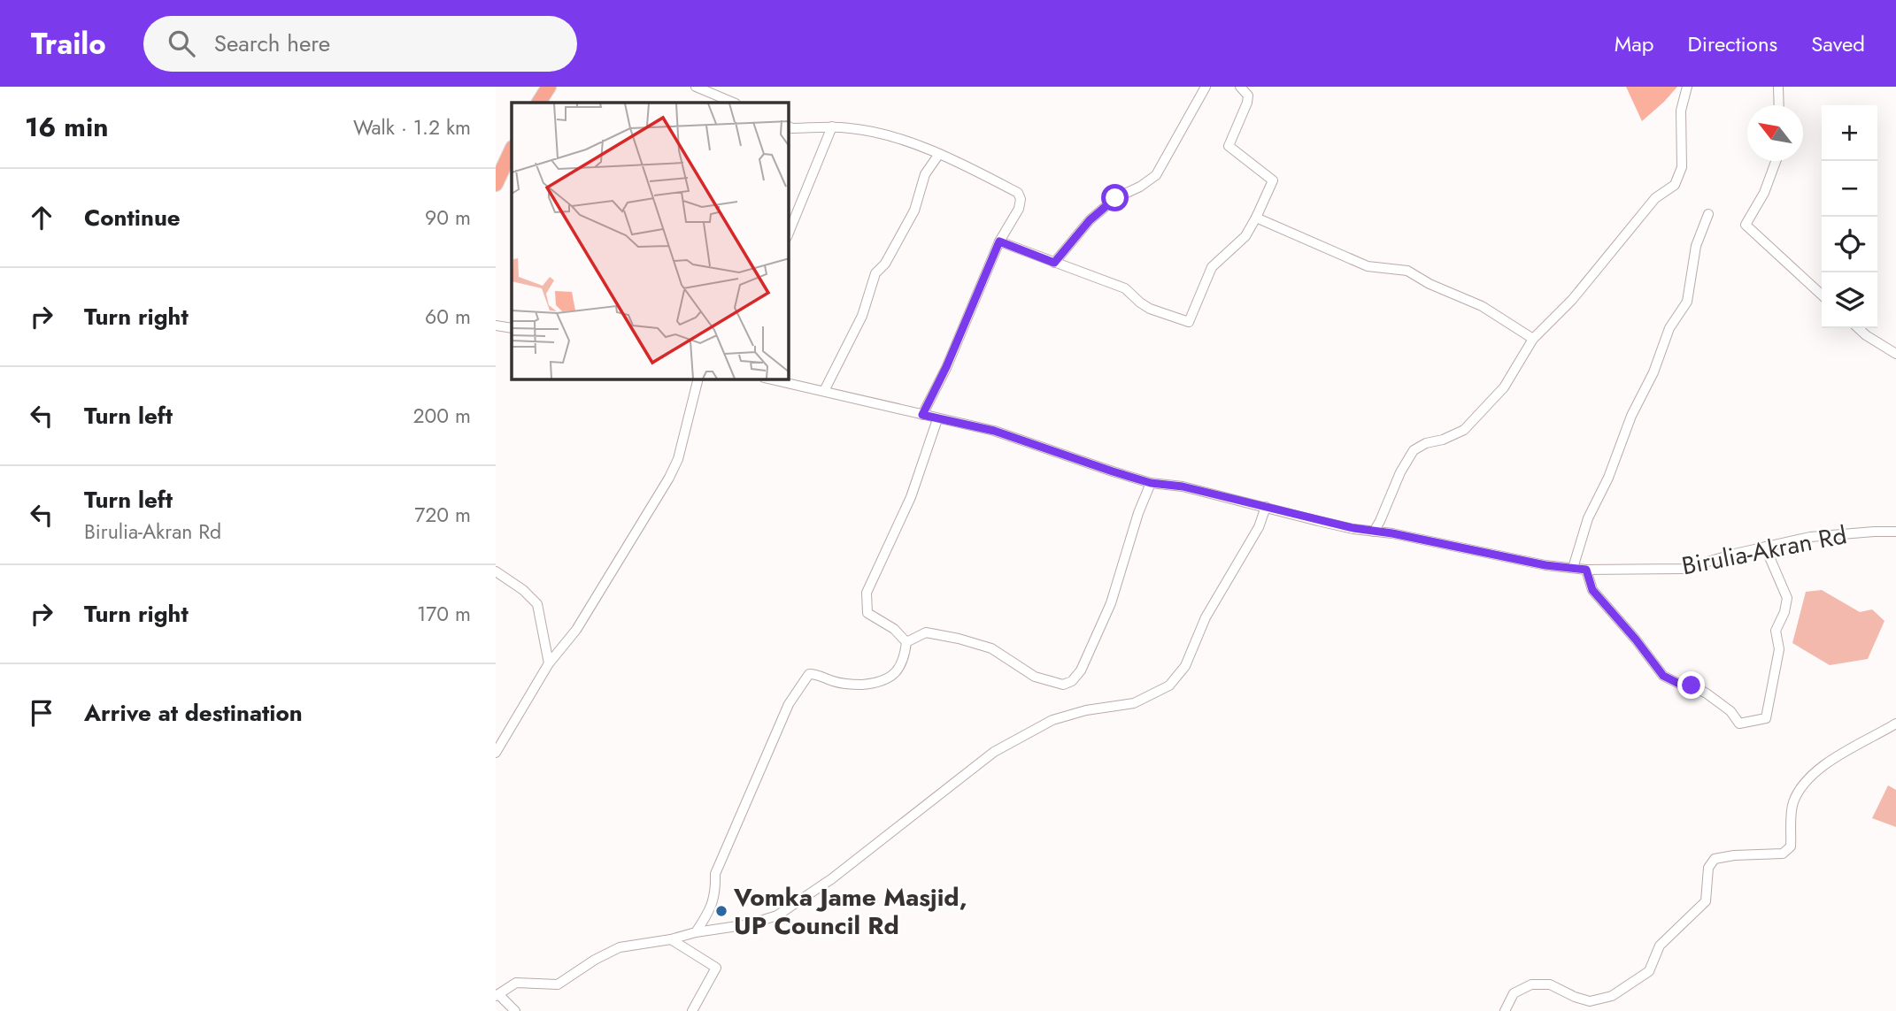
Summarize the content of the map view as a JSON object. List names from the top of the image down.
{
  "streets": {
    "street": ["Birulia-Akran Rd"]
  },
  "places": ["Vomka Jame Masjid, UP Council Rd"],
  "north": "top left",
  "page": {
    "header": "Trailo",
    "search": "Search here",
    "nav": ["Map", "Directions", "Saved"],
    "heading": ["16 min", "Walk · 1.2 km"],
    "map_buttons": ["+", "−"],
    "list": [
      ["Continue", "90 m"],
      ["Turn right", "60 m"],
      ["Turn left", "200 m"],
      ["Turn left", "Birulia-Akran Rd", "720 m"],
      ["Turn right", "170 m"],
      "Arrive at destination"
    ]
  }
}
